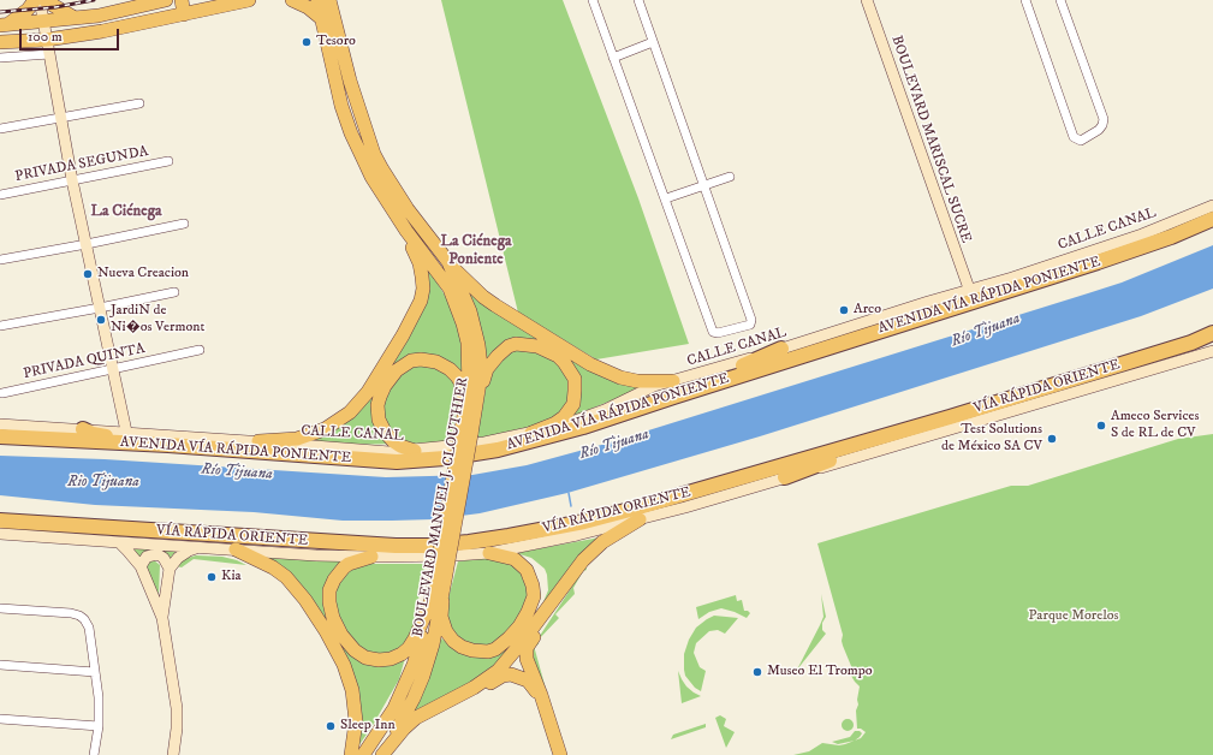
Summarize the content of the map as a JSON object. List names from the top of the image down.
{
  "streets": {
    "highway": ["AVENIDA VÍA RÁPIDA PONIENTE", "VÍA RÁPIDA ORIENTE"],
    "main road": ["BOULEVARD MARISCAL SUCRE", "CALLE CANAL", "BOULEVARD MANUEL J. CLOUTHIER"],
    "street": ["PRIVADA SEGUNDA", "PRIVADA QUINTA"]
  },
  "crossings": [
    ["BOULEVARD MARISCAL SUCRE", "CALLE CANAL"]
  ],
  "districts": ["La Ciénega", "La Ciénega Poniente"],
  "water": ["Río Tijuana", "Rio Tijuana"],
  "parks": ["Parque Morelos"],
  "places": [
    "Tesoro",
    "Nueva Creacion",
    "Arco",
    "JardiN de Ni�os Vermont",
    "Ameco Services S de RL de CV",
    "Test Solutions de México SA CV",
    "Kia",
    "Museo El Trompo",
    "Sleep Inn"
  ],
  "scale_bar": "100 m"
}
